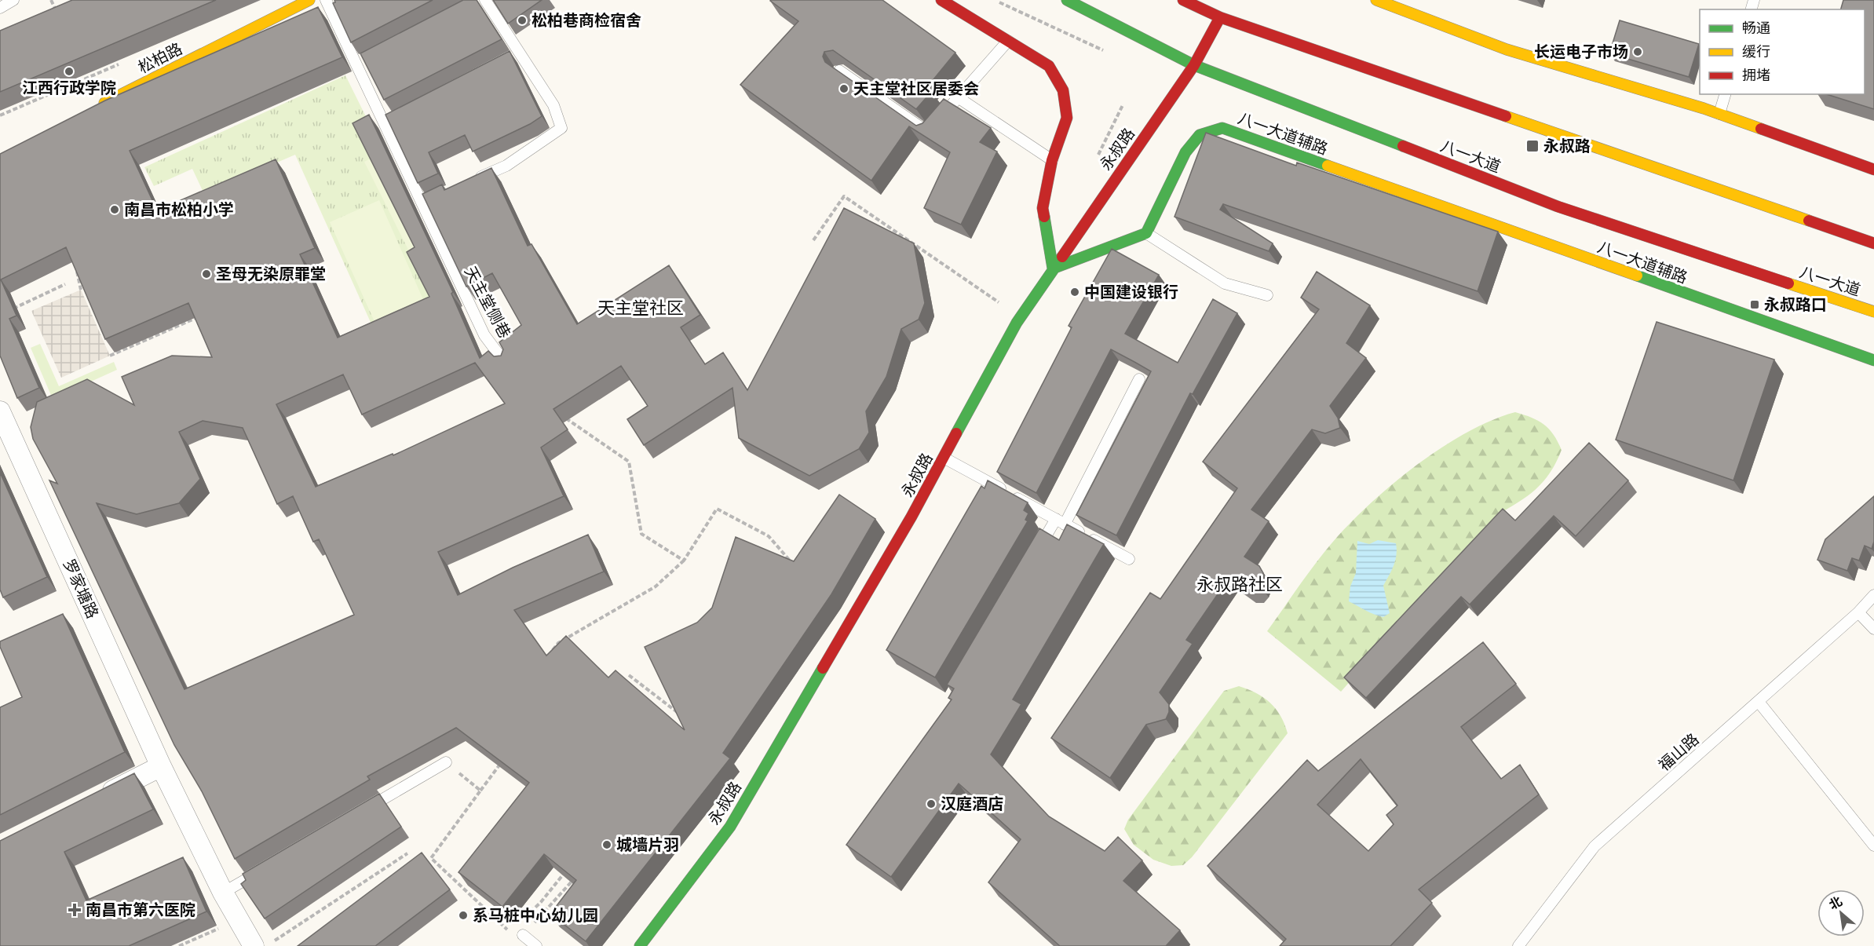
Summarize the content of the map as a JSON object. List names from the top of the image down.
{
  "streets": {
    "main road": [
      "松柏路",
      "八一大道辅路",
      "永叔路",
      "八一大道"
    ],
    "street": ["罗家塘路"],
    "lane": ["天主堂侧巷", "福山路"]
  },
  "crossings": [
    ["永叔路", "八一大道"]
  ],
  "districts": ["天主堂社区", "永叔路社区"],
  "places": {
    "other": [
      "松柏巷商检宿舍",
      "长运电子市场",
      "江西行政学院",
      "天主堂社区居委会",
      "南昌市松柏小学",
      "圣母无染原罪堂",
      "中国建设银行",
      "汉庭酒店",
      "城墙片羽",
      "系马桩中心幼儿园"
    ],
    "transit": ["永叔路", "永叔路口"],
    "health": ["南昌市第六医院"]
  },
  "legend": ["畅通", "缓行", "拥堵"],
  "north": "top left"
}
